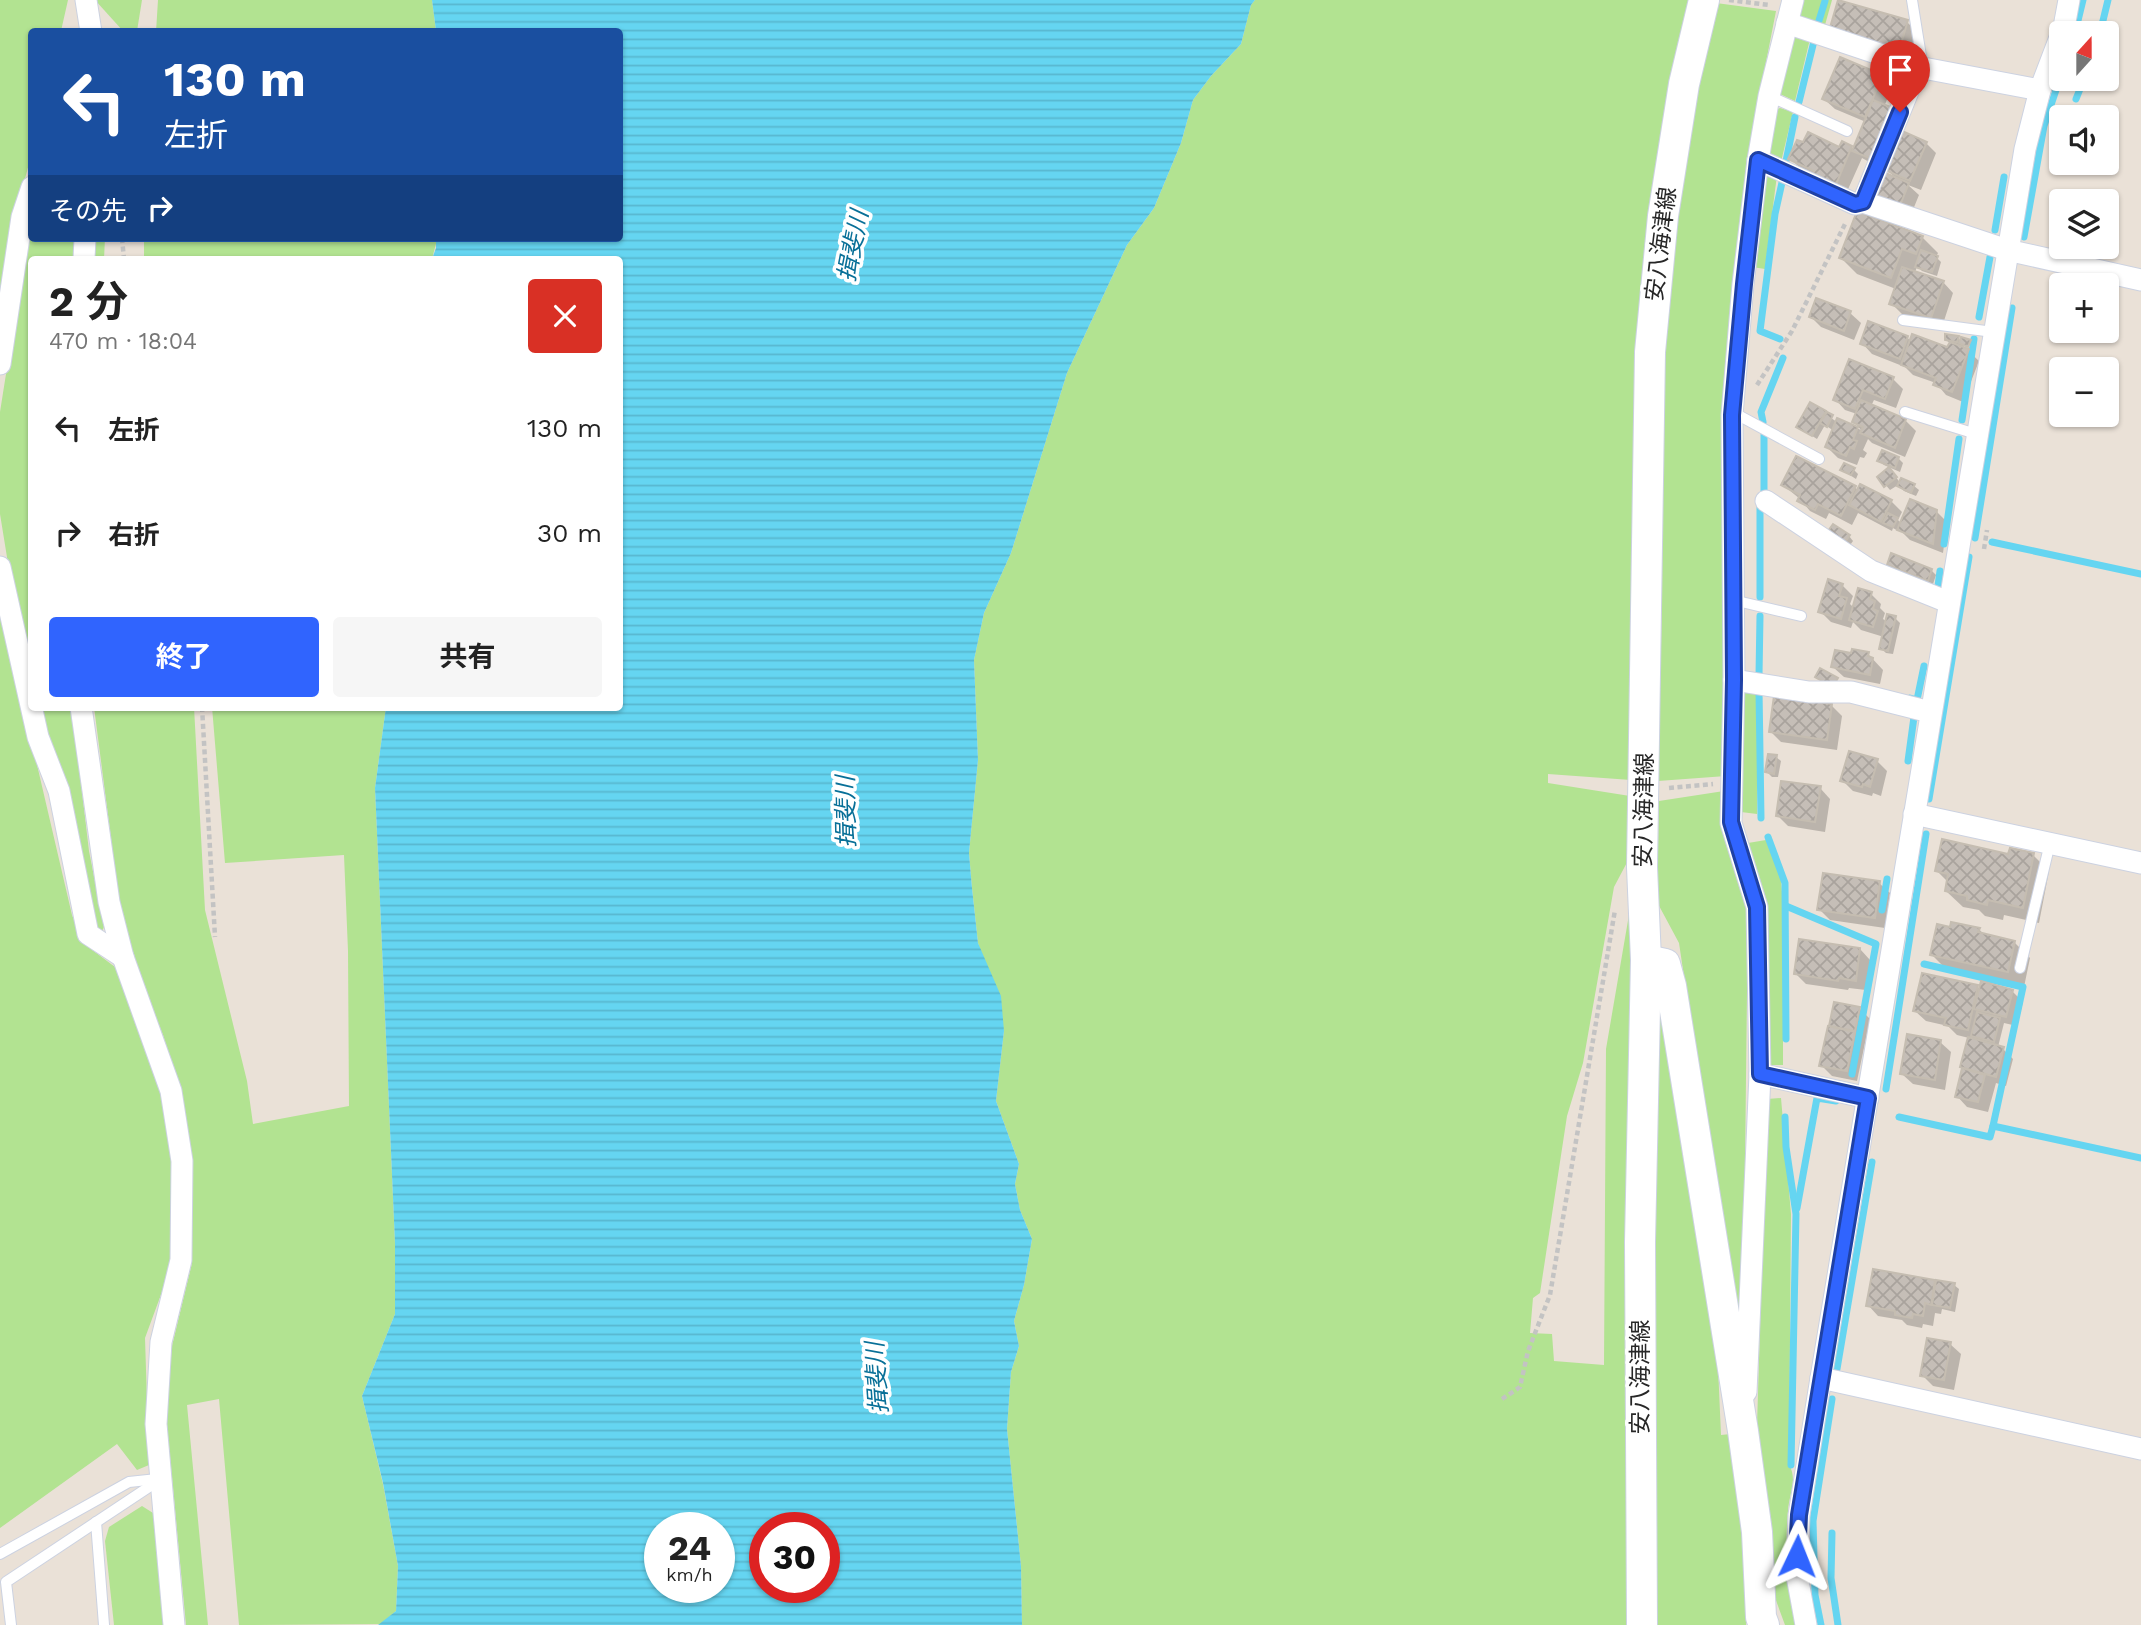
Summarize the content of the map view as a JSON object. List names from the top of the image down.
{
  "streets": {
    "main road": ["安八海津線"]
  },
  "water": ["揖斐川"],
  "north": "top",
  "page": {
    "map_buttons": ["+", "−"],
    "turn": ["130 m", "左折"],
    "then": "その先",
    "heading": ["2 分", "470 m · 18:04"],
    "list": [
      {
        "name": "左折",
        "value": "130 m"
      },
      {
        "name": "右折",
        "value": "30 m"
      }
    ],
    "buttons": ["終了", "共有"],
    "speed": "24 km/h",
    "limit": "30"
  }
}
